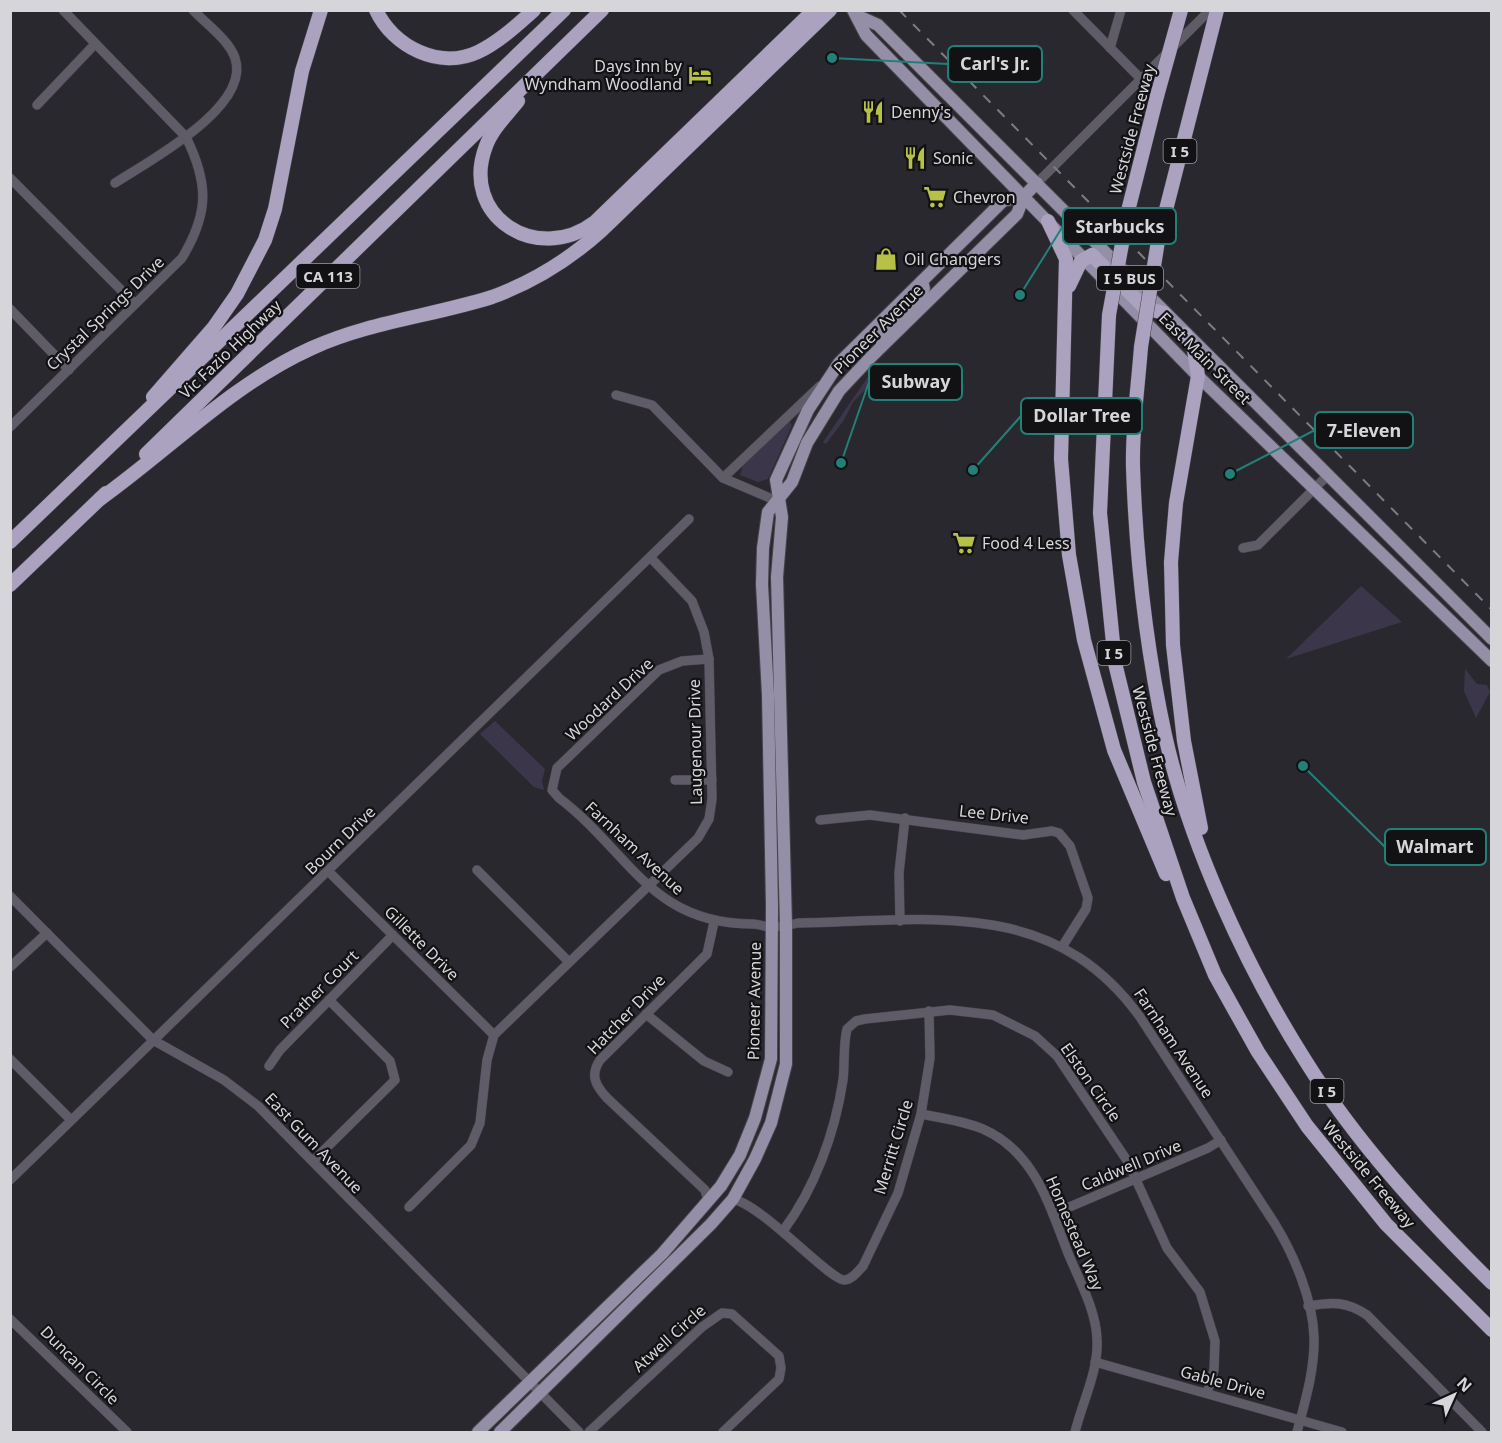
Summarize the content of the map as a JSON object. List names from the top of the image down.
{
  "streets": {
    "highway": [
      "Westside Freeway",
      "I 5",
      "CA 113",
      "Vic Fazio Highway"
    ],
    "main road": ["I 5 BUS", "Pioneer Avenue", "East Main Street"],
    "street": [
      "Crystal Springs Drive",
      "Woodard Drive",
      "Laugenour Drive",
      "Lee Drive",
      "Bourn Drive",
      "Farnham Avenue",
      "Gillette Drive",
      "Prather Court",
      "Hatcher Drive",
      "Elston Circle",
      "East Gum Avenue",
      "Merritt Circle",
      "Caldwell Drive",
      "Homestead Way",
      "Atwell Circle",
      "Duncan Circle",
      "Gable Drive"
    ]
  },
  "crossings": [
    ["Pioneer Avenue", "East Main Street"],
    ["Pioneer Avenue", "Farnham Avenue"],
    ["Pioneer Avenue", "Hatcher Drive"],
    ["Pioneer Avenue", "East Gum Avenue"],
    ["Pioneer Avenue", "Merritt Circle"],
    ["Woodard Drive", "Laugenour Drive"],
    ["Woodard Drive", "Farnham Avenue"],
    ["Laugenour Drive", "Bourn Drive"],
    ["Laugenour Drive", "Farnham Avenue"],
    ["Laugenour Drive", "Gillette Drive"],
    ["Lee Drive", "Farnham Avenue"],
    ["Bourn Drive", "Gillette Drive"],
    ["Bourn Drive", "East Gum Avenue"],
    ["Farnham Avenue", "Hatcher Drive"],
    ["Farnham Avenue", "Caldwell Drive"],
    ["Farnham Avenue", "Gable Drive"],
    ["Gillette Drive", "Prather Court"],
    ["Elston Circle", "Merritt Circle"],
    ["Elston Circle", "Caldwell Drive"],
    ["Elston Circle", "Gable Drive"],
    ["Merritt Circle", "Homestead Way"],
    ["Caldwell Drive", "Homestead Way"],
    ["Homestead Way", "Gable Drive"]
  ],
  "places": {
    "other": [
      "Carl's Jr.",
      "Starbucks",
      "Subway",
      "Dollar Tree",
      "7-Eleven",
      "Walmart"
    ],
    "hotel": ["Days Inn by Wyndham Woodland"],
    "restaurant": ["Denny's", "Sonic"],
    "supermarket": ["Chevron", "Food 4 Less"],
    "shop": ["Oil Changers"]
  },
  "north": "top right"
}
